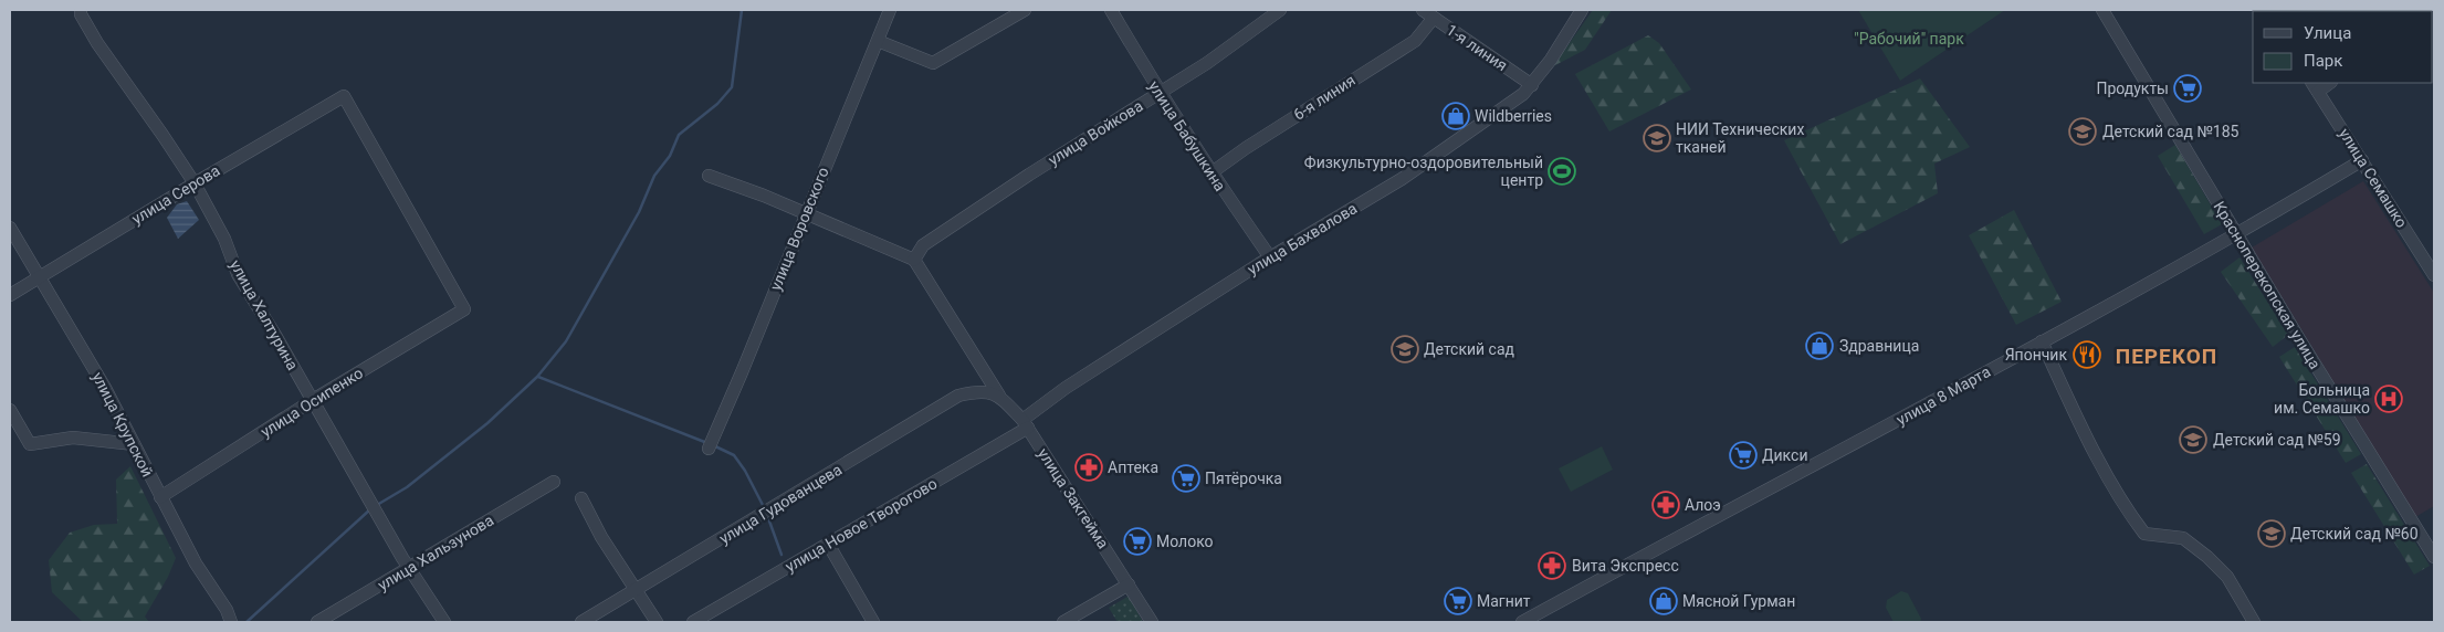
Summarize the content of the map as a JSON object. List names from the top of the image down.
{
  "streets": {
    "street": [
      "1-я линия",
      "6-я линия",
      "улица Войкова",
      "улица Бабушкина",
      "улица Семашко",
      "улица Серова",
      "улица Воровского",
      "улица Бахвалова",
      "Красноперекопская улица",
      "улица Халтурина",
      "улица 8 Марта",
      "улица Осипенко",
      "улица Крупской",
      "улица Закгейма",
      "улица Гудованцева",
      "улица Новое Творогово",
      "улица Хальзунова"
    ]
  },
  "crossings": [
    ["1-я линия", "6-я линия"],
    ["1-я линия", "улица Бахвалова"],
    ["6-я линия", "улица Бабушкина"],
    ["улица Войкова", "улица Бабушкина"],
    ["улица Бабушкина", "улица Бахвалова"],
    ["улица Семашко", "улица 8 Марта"],
    ["улица Серова", "улица Халтурина"],
    ["улица Серова", "улица Осипенко"],
    ["улица Серова", "улица Крупской"],
    ["улица Бахвалова", "улица Закгейма"],
    ["улица Бахвалова", "улица Новое Творогово"],
    ["Красноперекопская улица", "улица 8 Марта"],
    ["улица Халтурина", "улица Осипенко"],
    ["улица Халтурина", "улица Хальзунова"],
    ["улица Осипенко", "улица Крупской"],
    ["улица Закгейма", "улица Гудованцева"],
    ["улица Закгейма", "улица Новое Творогово"]
  ],
  "districts": ["ПЕРЕКОП"],
  "parks": ["\"Рабочий\" парк"],
  "places": {
    "supermarket": [
      "Продукты",
      "Дикси",
      "Пятёрочка",
      "Молоко",
      "Магнит"
    ],
    "shop": ["Wildberries", "Здравница", "Мясной Гурман"],
    "school or university": [
      "Детский сад №185",
      "НИИ Технических тканей",
      "Детский сад",
      "Детский сад №59",
      "Детский сад №60"
    ],
    "sports": ["Физкультурно-оздоровительный центр"],
    "restaurant": ["Япончик"],
    "hospital": ["Больница им. Семашко"],
    "pharmacy": ["Аптека", "Алоэ", "Вита Экспресс"]
  },
  "legend": ["Улица", "Парк"]
}
